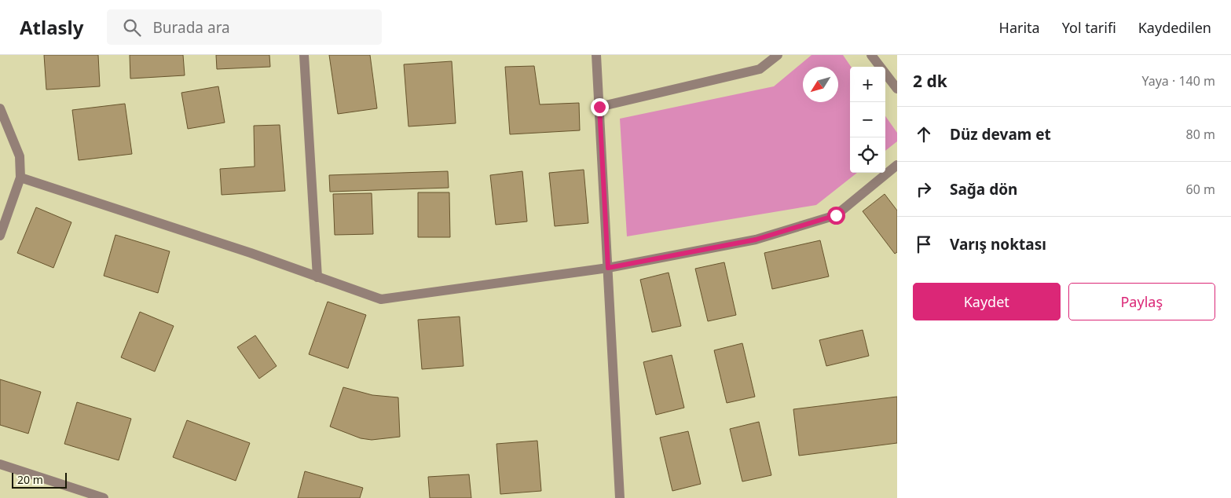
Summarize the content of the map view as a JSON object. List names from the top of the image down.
{
  "scale_bar": "20 m",
  "north": "bottom left",
  "page": {
    "header": "Atlasly",
    "search": "Burada ara",
    "nav": ["Harita", "Yol tarifi", "Kaydedilen"],
    "heading": ["2 dk", "Yaya · 140 m"],
    "map_buttons": ["+", "−"],
    "list": [
      ["Düz devam et", "80 m"],
      ["Sağa dön", "60 m"],
      "Varış noktası"
    ],
    "buttons": ["Kaydet", "Paylaş"],
    "scale": "20 m"
  }
}
